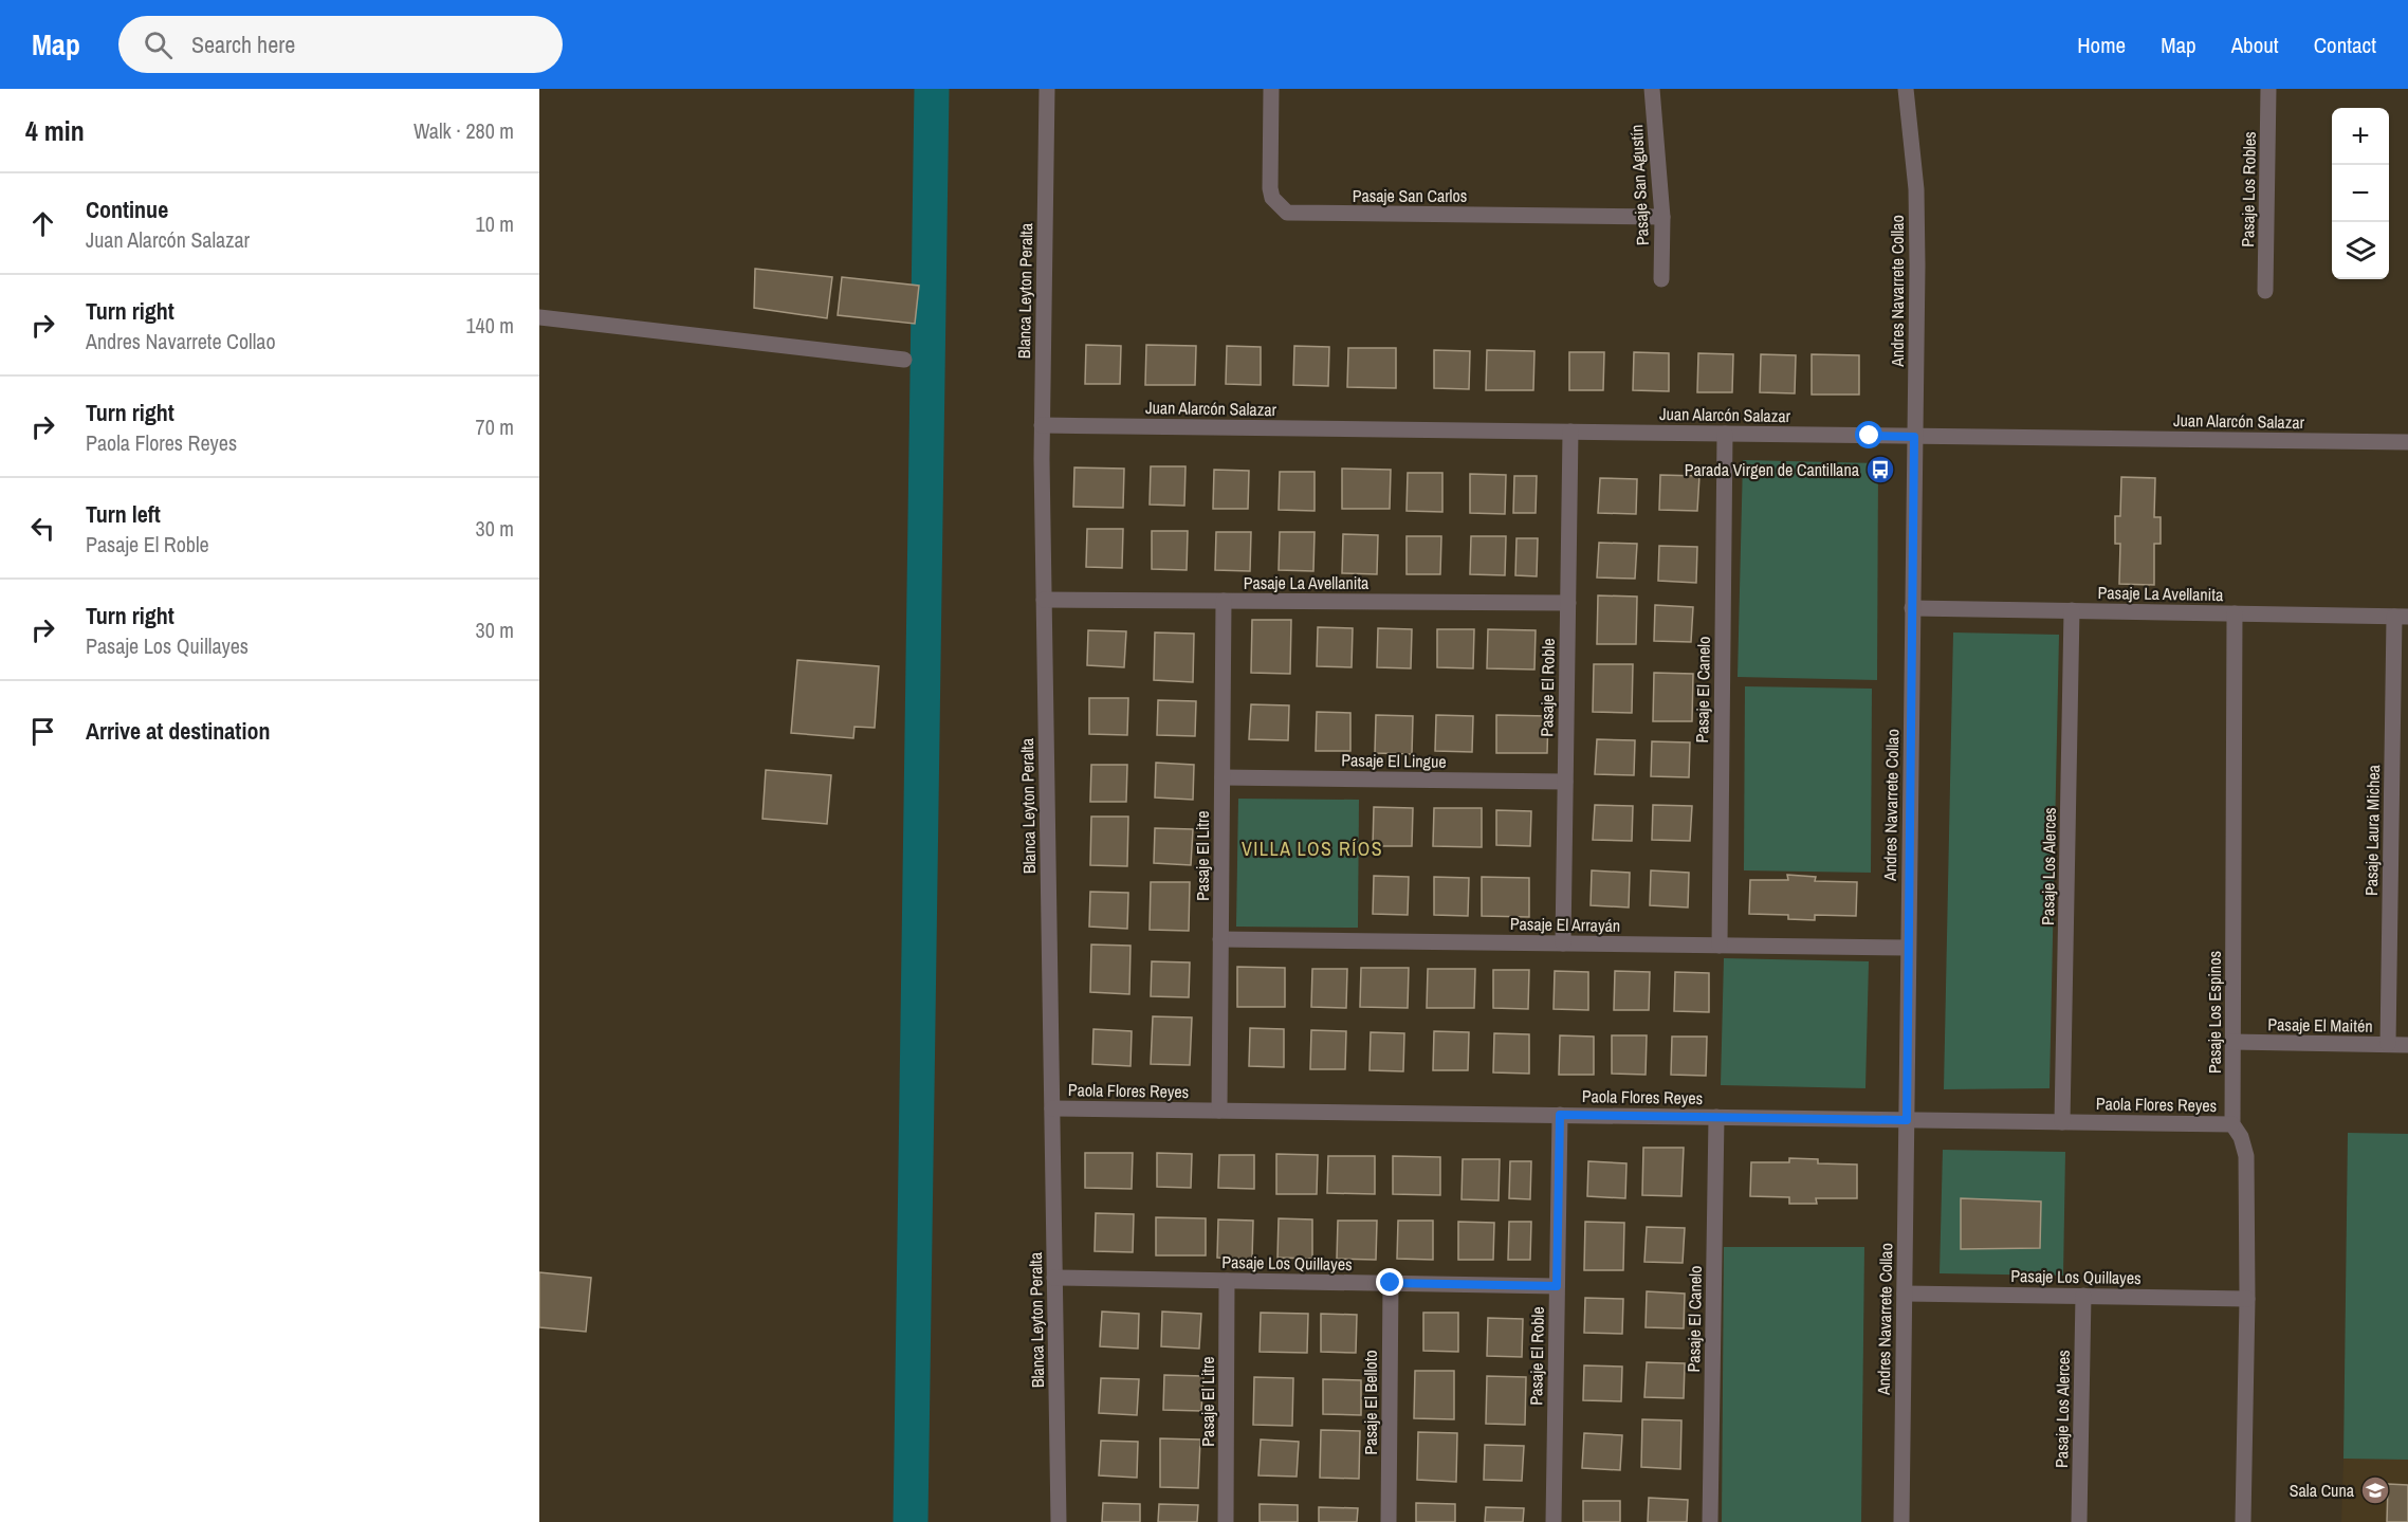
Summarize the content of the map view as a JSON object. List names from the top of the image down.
{
  "streets": {
    "street": [
      "Pasaje San Agustín",
      "Pasaje Los Robles",
      "Pasaje San Carlos",
      "Blanca Leyton Peralta",
      "Andres Navarrete Collao",
      "Juan Alarcón Salazar",
      "Pasaje La Avellanita",
      "Pasaje El Roble",
      "Pasaje El Canelo",
      "Pasaje El Lingue",
      "Pasaje Laura Michea",
      "Pasaje El Litre",
      "Pasaje Los Alerces",
      "Pasaje El Arrayán",
      "Pasaje Los Espinos",
      "Pasaje El Maitén",
      "Paola Flores Reyes",
      "Pasaje Los Quillayes",
      "Pasaje El Belloto"
    ]
  },
  "crossings": [
    ["Pasaje San Agustín", "Pasaje San Carlos"],
    ["Blanca Leyton Peralta", "Juan Alarcón Salazar"],
    ["Blanca Leyton Peralta", "Pasaje La Avellanita"],
    ["Blanca Leyton Peralta", "Paola Flores Reyes"],
    ["Blanca Leyton Peralta", "Pasaje Los Quillayes"],
    ["Andres Navarrete Collao", "Juan Alarcón Salazar"],
    ["Andres Navarrete Collao", "Pasaje La Avellanita"],
    ["Andres Navarrete Collao", "Pasaje El Arrayán"],
    ["Andres Navarrete Collao", "Paola Flores Reyes"],
    ["Andres Navarrete Collao", "Pasaje Los Quillayes"],
    ["Juan Alarcón Salazar", "Pasaje El Roble"],
    ["Juan Alarcón Salazar", "Pasaje El Canelo"],
    ["Pasaje La Avellanita", "Pasaje El Roble"],
    ["Pasaje La Avellanita", "Pasaje Laura Michea"],
    ["Pasaje La Avellanita", "Pasaje El Litre"],
    ["Pasaje La Avellanita", "Pasaje Los Alerces"],
    ["Pasaje La Avellanita", "Pasaje Los Espinos"],
    ["Pasaje El Roble", "Pasaje El Lingue"],
    ["Pasaje El Roble", "Pasaje El Arrayán"],
    ["Pasaje El Roble", "Paola Flores Reyes"],
    ["Pasaje El Roble", "Pasaje Los Quillayes"],
    ["Pasaje El Canelo", "Pasaje El Arrayán"],
    ["Pasaje El Canelo", "Paola Flores Reyes"],
    ["Pasaje El Lingue", "Pasaje El Litre"],
    ["Pasaje Laura Michea", "Pasaje El Maitén"],
    ["Pasaje El Litre", "Pasaje El Arrayán"],
    ["Pasaje El Litre", "Paola Flores Reyes"],
    ["Pasaje El Litre", "Pasaje Los Quillayes"],
    ["Pasaje Los Alerces", "Paola Flores Reyes"],
    ["Pasaje Los Alerces", "Pasaje Los Quillayes"],
    ["Pasaje Los Espinos", "Pasaje El Maitén"],
    ["Pasaje Los Espinos", "Paola Flores Reyes"],
    ["Pasaje Los Espinos", "Pasaje Los Quillayes"],
    ["Pasaje Los Quillayes", "Pasaje El Belloto"]
  ],
  "districts": ["VILLA LOS RÍOS"],
  "places": {
    "bus stop": ["Parada Virgen de Cantillana"],
    "school or university": ["Sala Cuna"]
  },
  "page": {
    "header": "Map",
    "search": "Search here",
    "nav": [
      "Home",
      "Map",
      "About",
      "Contact"
    ],
    "heading": ["4 min", "Walk · 280 m"],
    "map_buttons": ["+", "−"],
    "list": [
      ["Continue", "Juan Alarcón Salazar", "10 m"],
      ["Turn right", "Andres Navarrete Collao", "140 m"],
      ["Turn right", "Paola Flores Reyes", "70 m"],
      ["Turn left", "Pasaje El Roble", "30 m"],
      ["Turn right", "Pasaje Los Quillayes", "30 m"],
      "Arrive at destination"
    ]
  }
}
